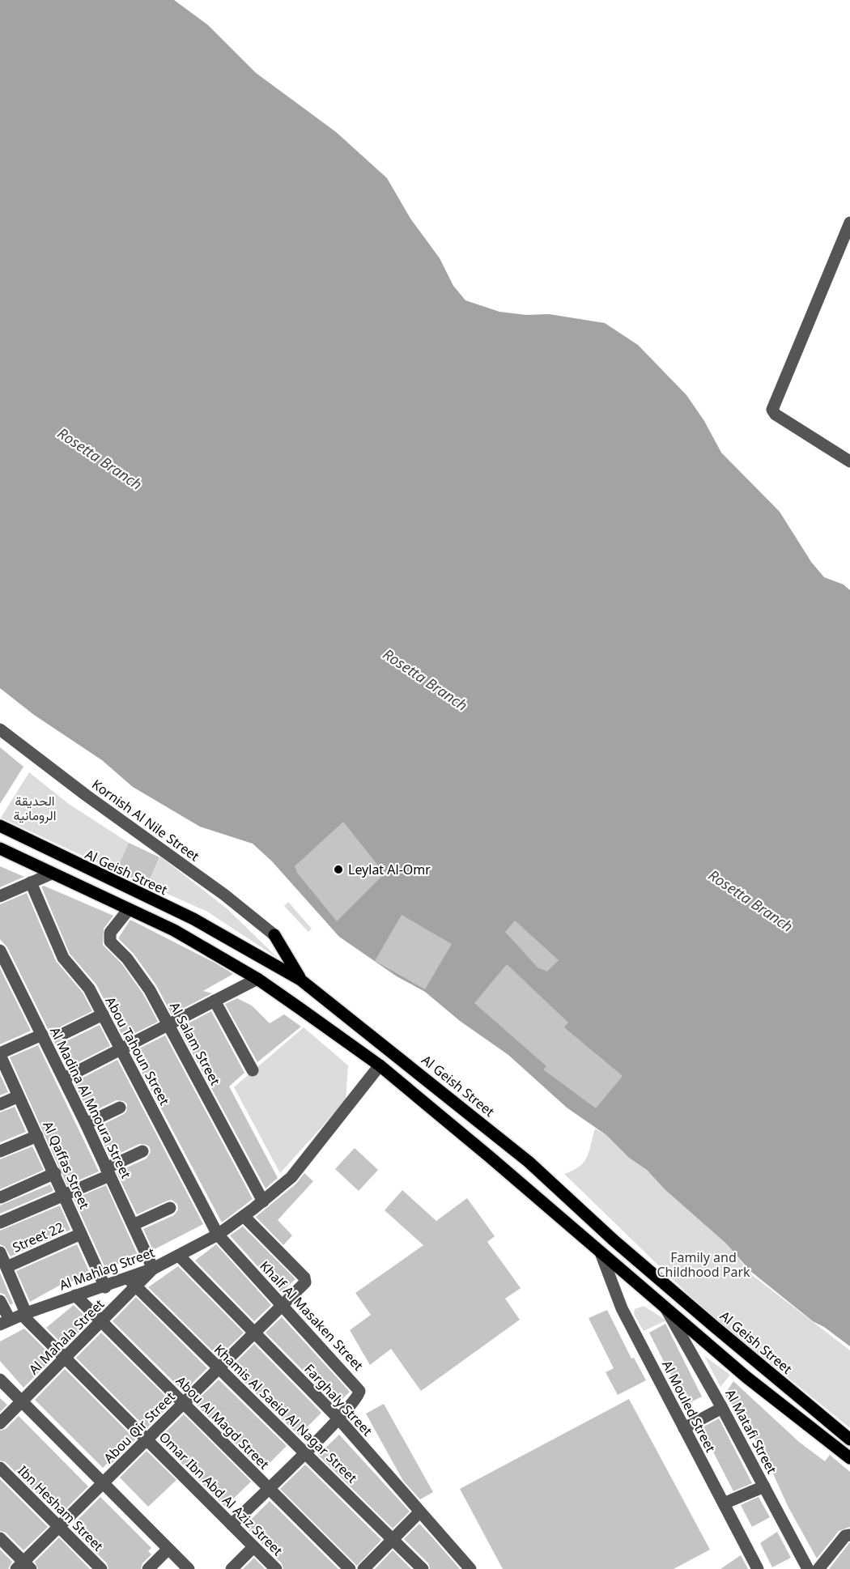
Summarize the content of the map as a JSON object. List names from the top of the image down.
{
  "streets": {
    "main road": ["Al Geish Street"],
    "street": [
      "Kornish Al Nile Street",
      "Al Salam Street",
      "Abou Tahoun Street",
      "Al Madina Al Mnoura Street",
      "Al Qaffas Street",
      "Street 22",
      "Al Mahlag Street",
      "Khalf Al Masaken Street",
      "Al Mahala Street",
      "Farghaly Street",
      "Al Mouled Street",
      "Khamis Al Saeid Al Nagar Street",
      "Abou Al Magd Street",
      "Abou Qir Street",
      "Al Matafi Street",
      "Omar Ibn Abd Al Aziz Street",
      "Ibn Hesham Street"
    ]
  },
  "crossings": [
    ["Al Salam Street", "Al Mahlag Street"],
    ["Abou Tahoun Street", "Al Mahlag Street"],
    ["Abou Tahoun Street", "Khalf Al Masaken Street"],
    ["Al Madina Al Mnoura Street", "Al Mahlag Street"],
    ["Al Qaffas Street", "Street 22"],
    ["Al Qaffas Street", "Al Mahlag Street"],
    ["Al Mahlag Street", "Khalf Al Masaken Street"],
    ["Al Mahlag Street", "Al Mahala Street"],
    ["Al Mahlag Street", "Farghaly Street"],
    ["Al Mahlag Street", "Khamis Al Saeid Al Nagar Street"],
    ["Al Mahlag Street", "Abou Al Magd Street"],
    ["Al Mahlag Street", "Abou Qir Street"],
    ["Al Mahlag Street", "Omar Ibn Abd Al Aziz Street"],
    ["Khalf Al Masaken Street", "Farghaly Street"],
    ["Khalf Al Masaken Street", "Khamis Al Saeid Al Nagar Street"],
    ["Khalf Al Masaken Street", "Abou Al Magd Street"],
    ["Khalf Al Masaken Street", "Abou Qir Street"],
    ["Khalf Al Masaken Street", "Omar Ibn Abd Al Aziz Street"],
    ["Al Mahala Street", "Khamis Al Saeid Al Nagar Street"],
    ["Al Mahala Street", "Abou Al Magd Street"],
    ["Al Mahala Street", "Omar Ibn Abd Al Aziz Street"],
    ["Farghaly Street", "Abou Qir Street"],
    ["Khamis Al Saeid Al Nagar Street", "Abou Qir Street"],
    ["Abou Al Magd Street", "Abou Qir Street"],
    ["Abou Qir Street", "Omar Ibn Abd Al Aziz Street"],
    ["Abou Qir Street", "Ibn Hesham Street"]
  ],
  "water": ["Rosetta Branch"],
  "parks": ["الحديقة الرومانية", "Family and Childhood Park"],
  "places": ["Leylat Al-Omr"]
}
